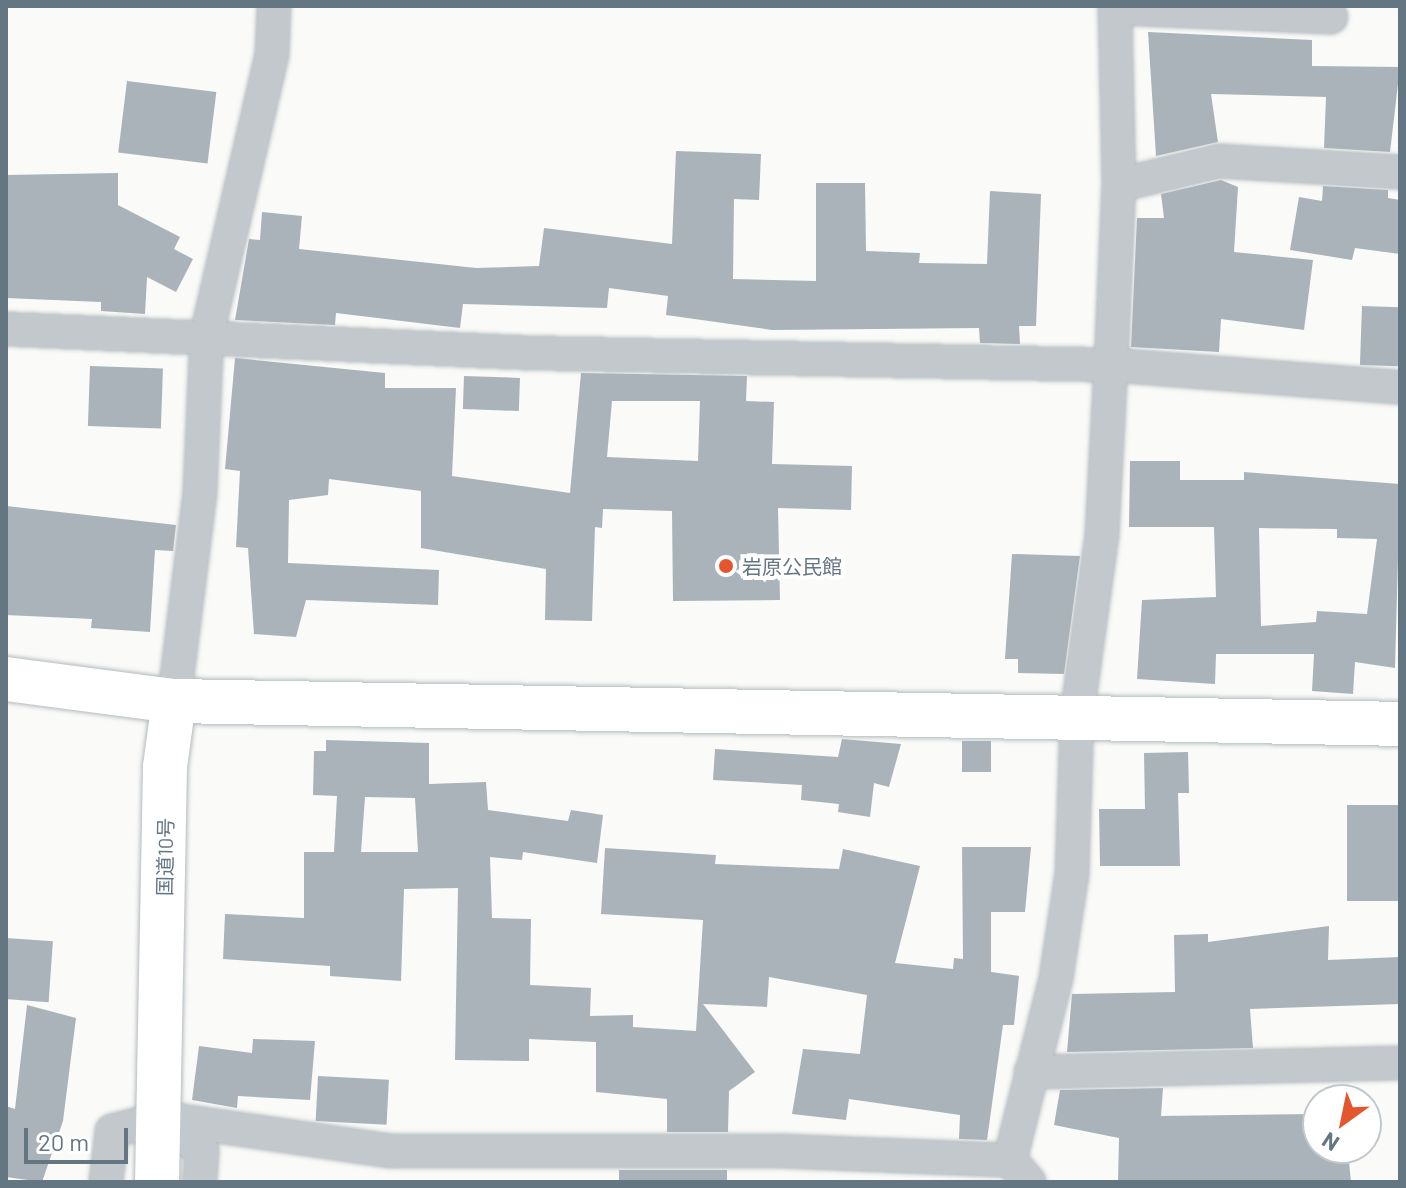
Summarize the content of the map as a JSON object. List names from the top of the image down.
{
  "streets": {
    "main road": ["国道10号"]
  },
  "places": ["岩原公民館"],
  "scale_bar": "20 m",
  "north": "bottom left"
}
